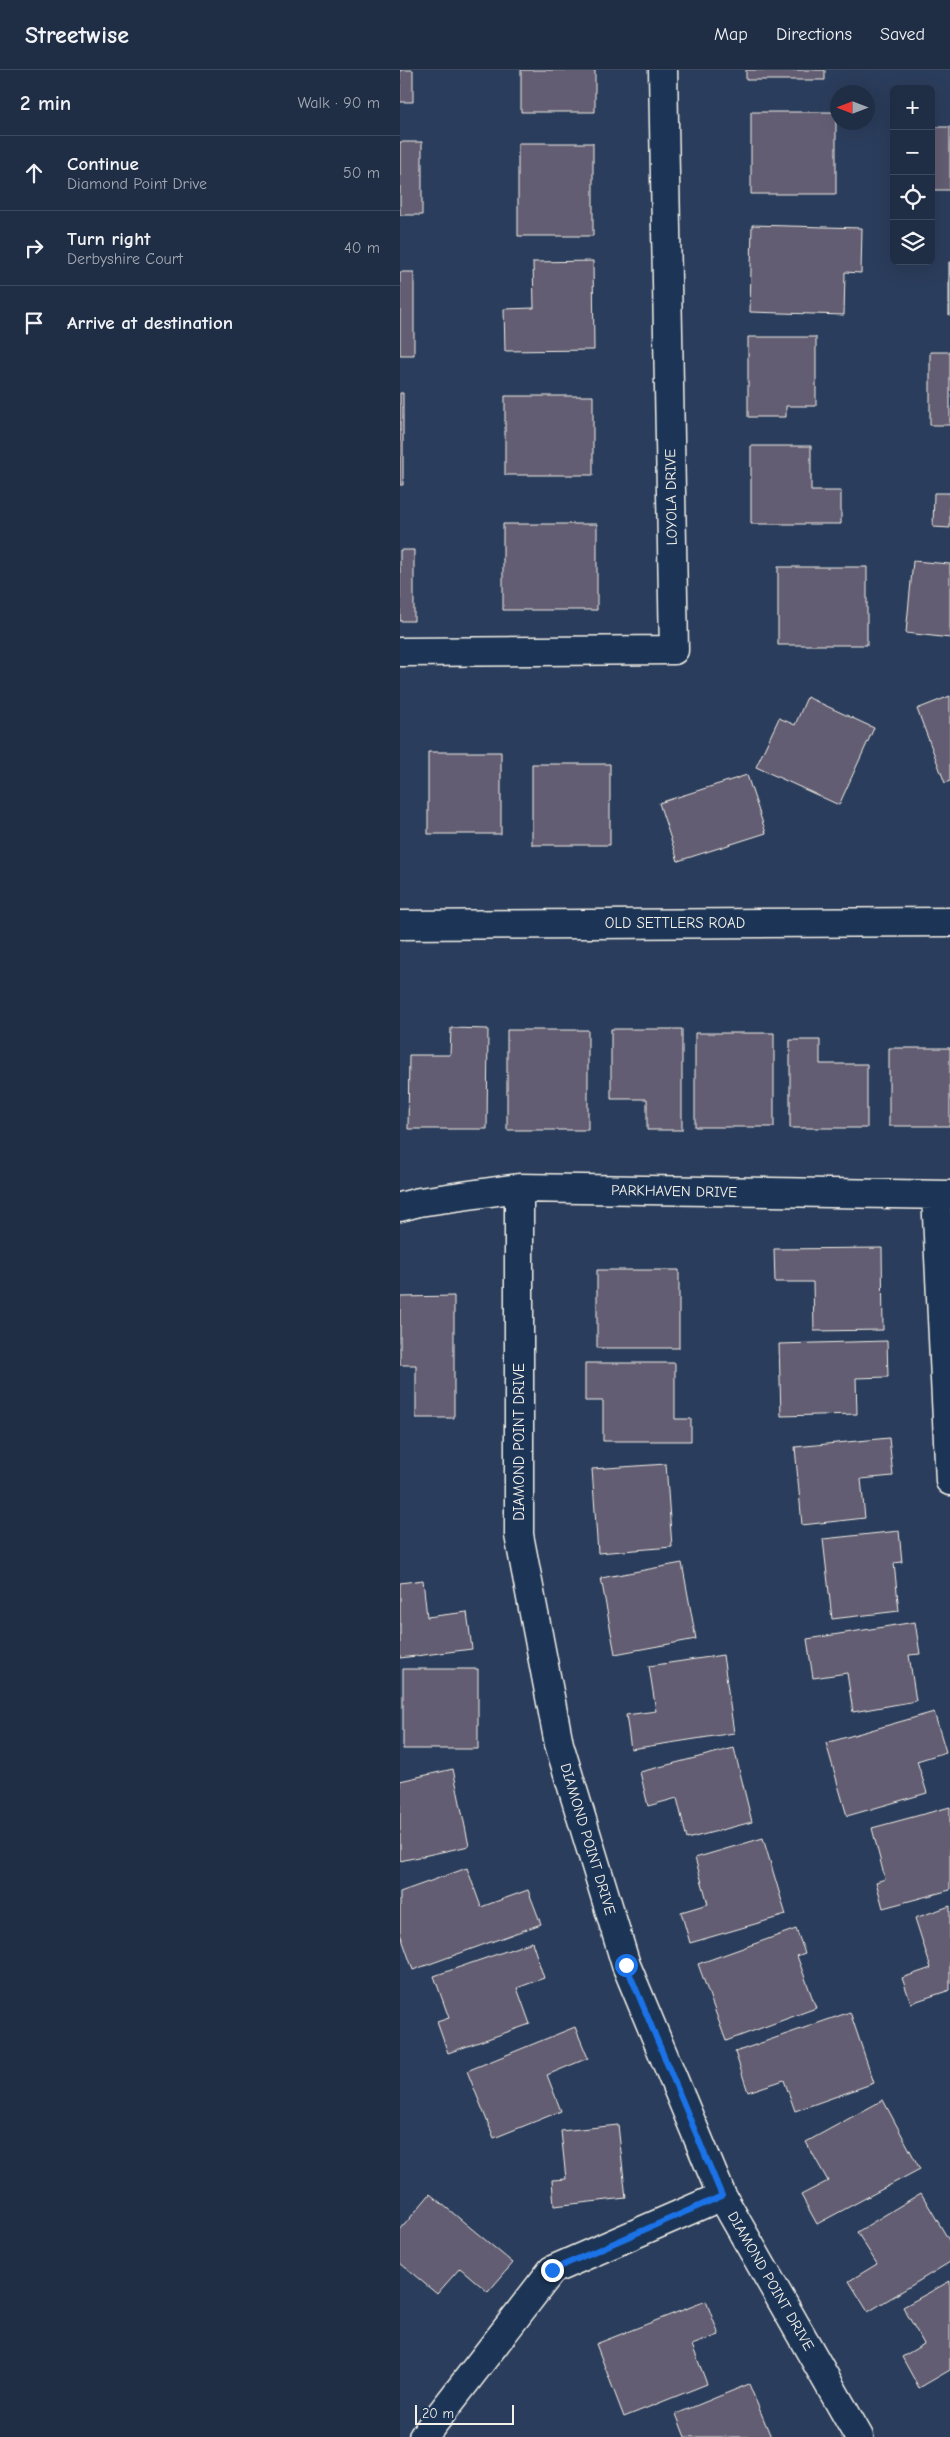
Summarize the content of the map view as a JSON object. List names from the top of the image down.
{
  "streets": {
    "street": [
      "LOYOLA DRIVE",
      "OLD SETTLERS ROAD",
      "PARKHAVEN DRIVE",
      "DIAMOND POINT DRIVE"
    ]
  },
  "crossings": [
    ["PARKHAVEN DRIVE", "DIAMOND POINT DRIVE"]
  ],
  "scale_bar": "20 m",
  "north": "left",
  "page": {
    "header": "Streetwise",
    "nav": ["Map", "Directions", "Saved"],
    "heading": ["2 min", "Walk · 90 m"],
    "map_buttons": ["+", "−"],
    "list": [
      ["Continue", "Diamond Point Drive", "50 m"],
      ["Turn right", "Derbyshire Court", "40 m"],
      "Arrive at destination"
    ],
    "scale": "20 m"
  }
}
